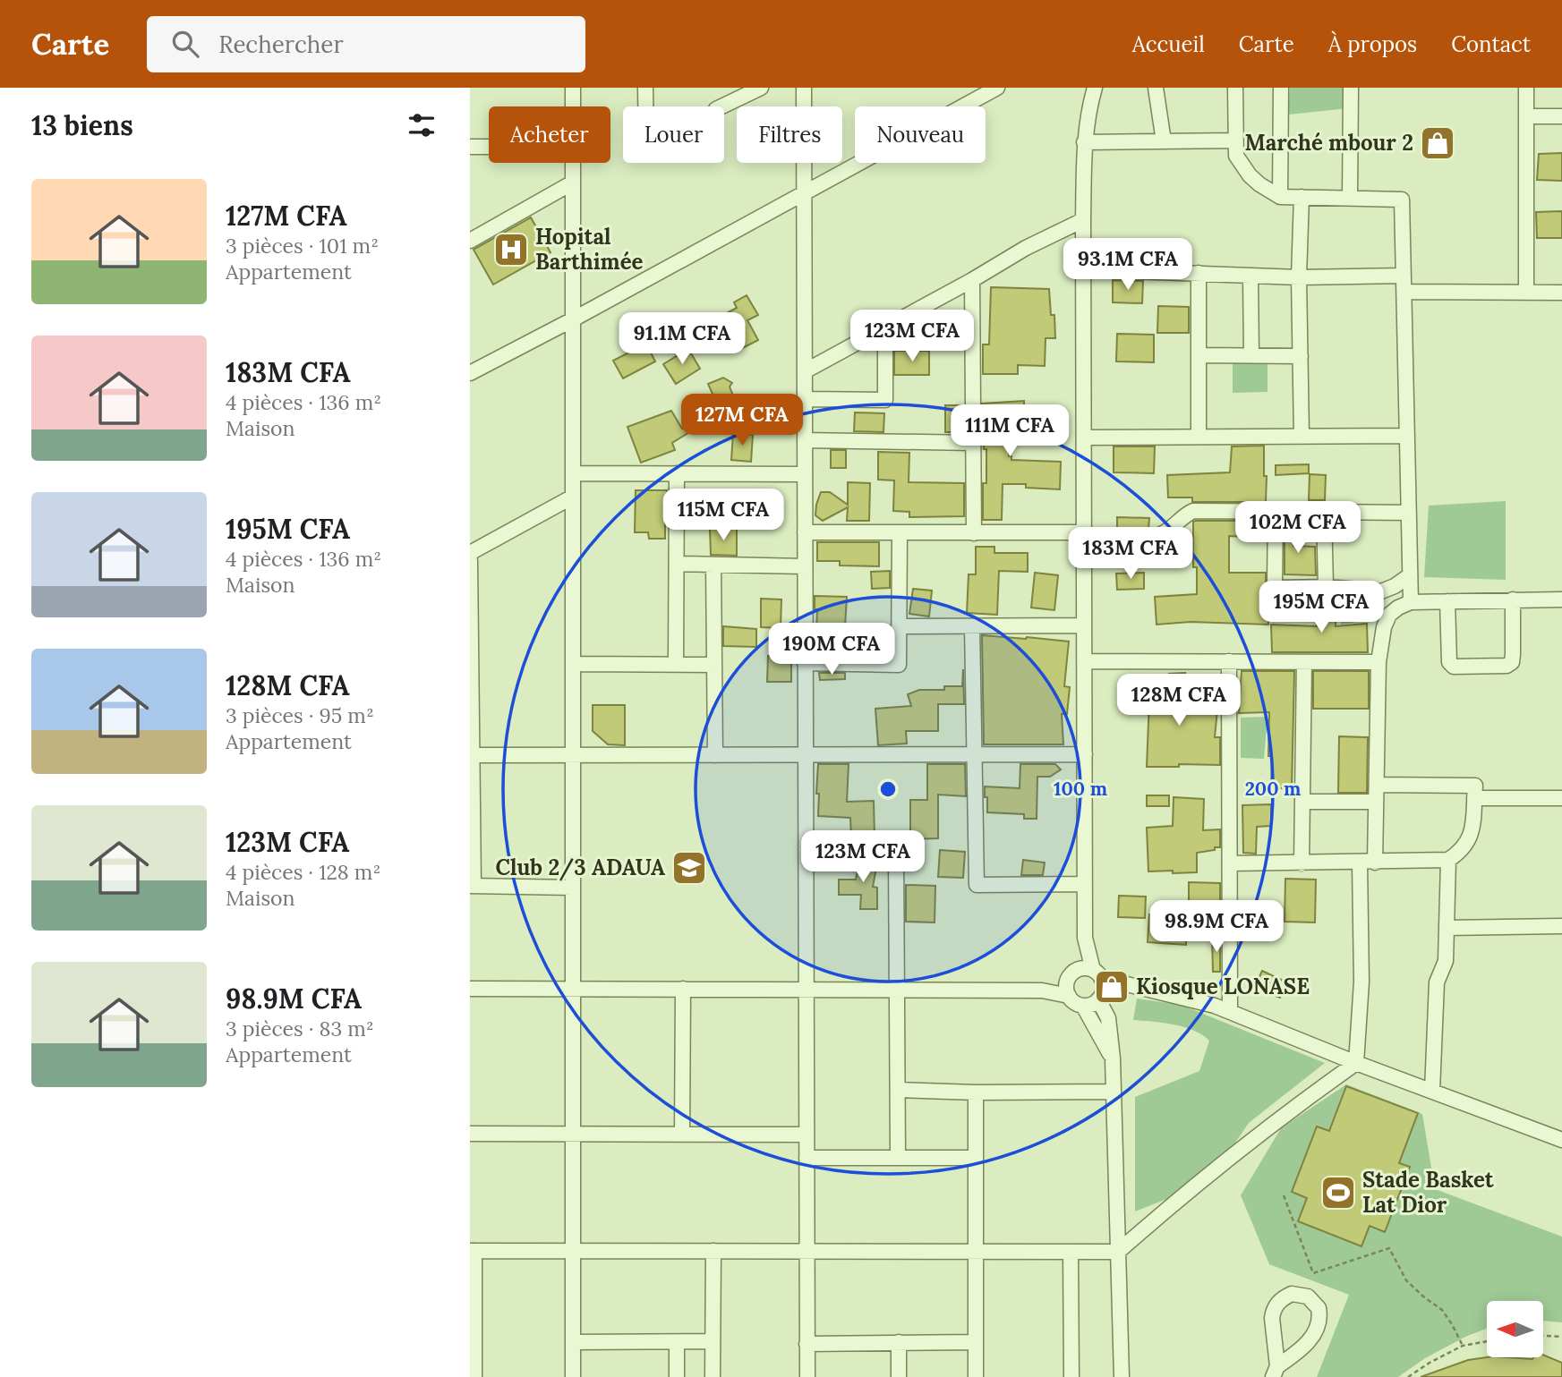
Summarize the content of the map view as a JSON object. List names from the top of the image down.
{
  "places": {
    "shop": ["Marché mbour 2", "Kiosque LONASE"],
    "hospital": ["Hopital Barthimée"],
    "school or university": ["Club 2/3 ADAUA"],
    "sports": ["Stade Basket Lat Dior"]
  },
  "north": "left",
  "page": {
    "header": "Carte",
    "search": "Rechercher",
    "nav": [
      "Accueil",
      "Carte",
      "À propos",
      "Contact"
    ],
    "heading": "13 biens",
    "chip": [
      "Acheter",
      "Louer",
      "Filtres",
      "Nouveau"
    ],
    "list": [
      {
        "name": "127M CFA",
        "note": "3 pièces · 101 m² · Appartement"
      },
      {
        "name": "183M CFA",
        "note": "4 pièces · 136 m² · Maison"
      },
      {
        "name": "195M CFA",
        "note": "4 pièces · 136 m² · Maison"
      },
      {
        "name": "128M CFA",
        "note": "3 pièces · 95 m² · Appartement"
      },
      {
        "name": "123M CFA",
        "note": "4 pièces · 128 m² · Maison"
      },
      {
        "name": "98.9M CFA",
        "note": "3 pièces · 83 m² · Appartement"
      }
    ],
    "price": [
      "93.1M CFA",
      "123M CFA",
      "91.1M CFA",
      "127M CFA",
      "111M CFA",
      "115M CFA",
      "102M CFA",
      "183M CFA",
      "195M CFA",
      "190M CFA",
      "128M CFA",
      "123M CFA",
      "98.9M CFA"
    ]
  },
  "rings": ["100 m", "200 m"]
}
